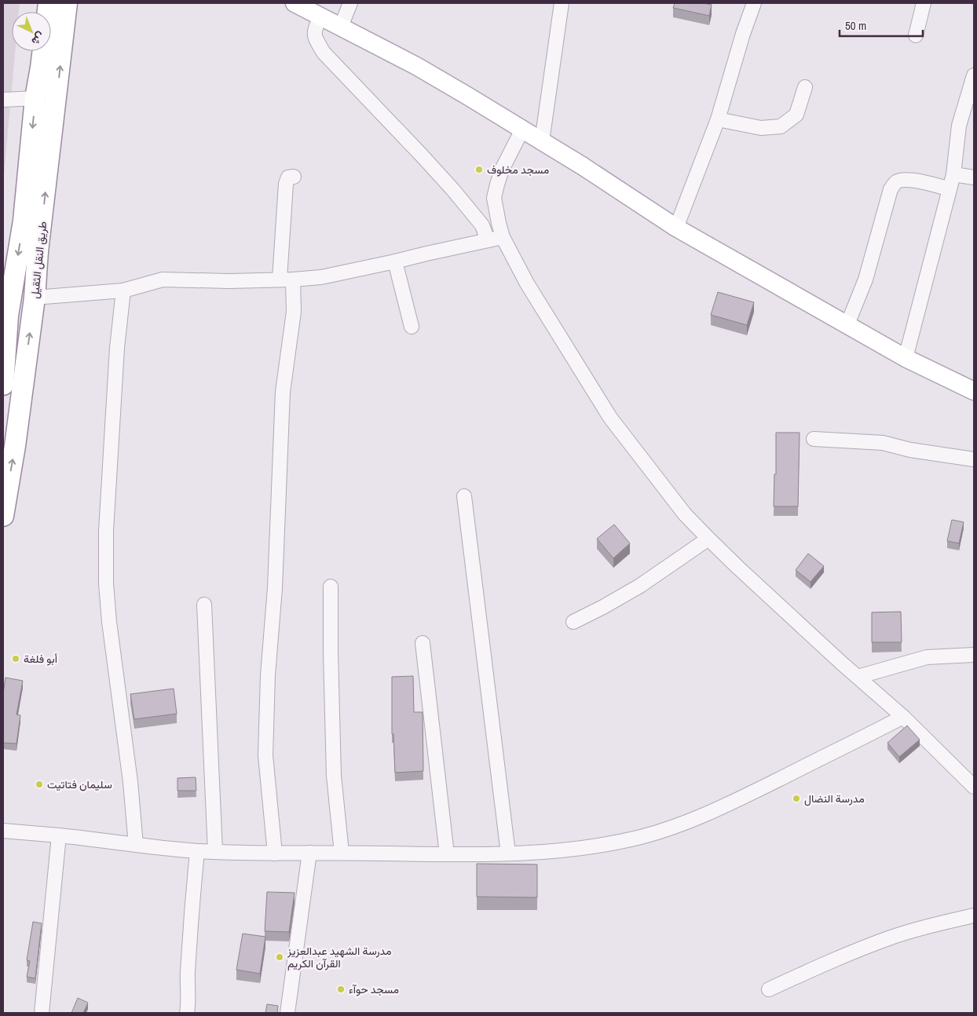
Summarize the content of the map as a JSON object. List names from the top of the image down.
{
  "streets": {
    "highway": ["طريق النقل الثقيل"]
  },
  "places": [
    "مسجد مخلوف",
    "أبو فلغة",
    "سليمان فتاتيت",
    "مدرسة النضال",
    "مدرسة الشهيد عبدالعزيز القرآن الكريم",
    "مسجد حوآء"
  ],
  "scale_bar": "50 m",
  "north": "bottom right"
}
